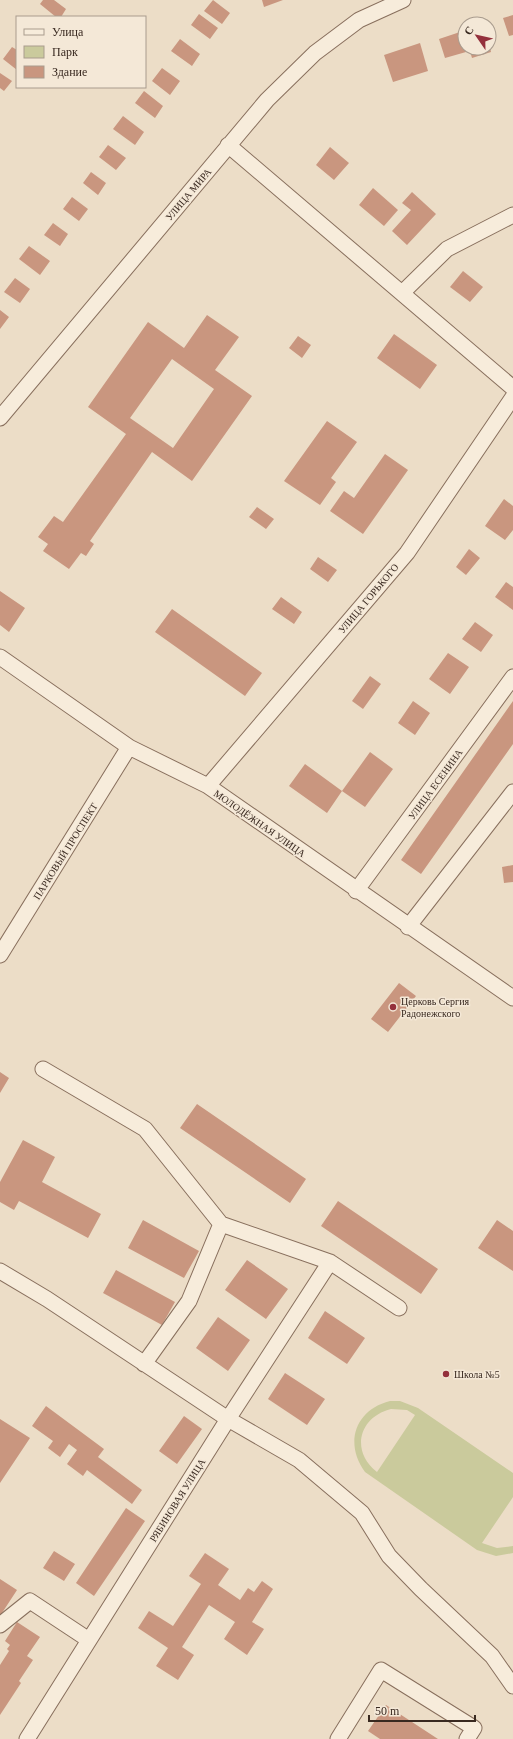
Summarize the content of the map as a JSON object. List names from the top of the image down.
{
  "streets": {
    "street": [
      "УЛИЦА МИРА",
      "УЛИЦА ГОРЬКОГО",
      "УЛИЦА ЕСЕНИНА",
      "МОЛОДЁЖНАЯ УЛИЦА",
      "ПАРКОВЫЙ ПРОСПЕКТ",
      "РЯБИНОВАЯ УЛИЦА"
    ]
  },
  "crossings": [
    ["УЛИЦА ГОРЬКОГО", "МОЛОДЁЖНАЯ УЛИЦА"],
    ["УЛИЦА ЕСЕНИНА", "МОЛОДЁЖНАЯ УЛИЦА"],
    ["МОЛОДЁЖНАЯ УЛИЦА", "ПАРКОВЫЙ ПРОСПЕКТ"]
  ],
  "places": ["Церковь Сергия Радонежского", "Школа №5"],
  "legend": ["Улица", "Парк", "Здание"],
  "scale_bar": "50 m",
  "north": "top left"
}
